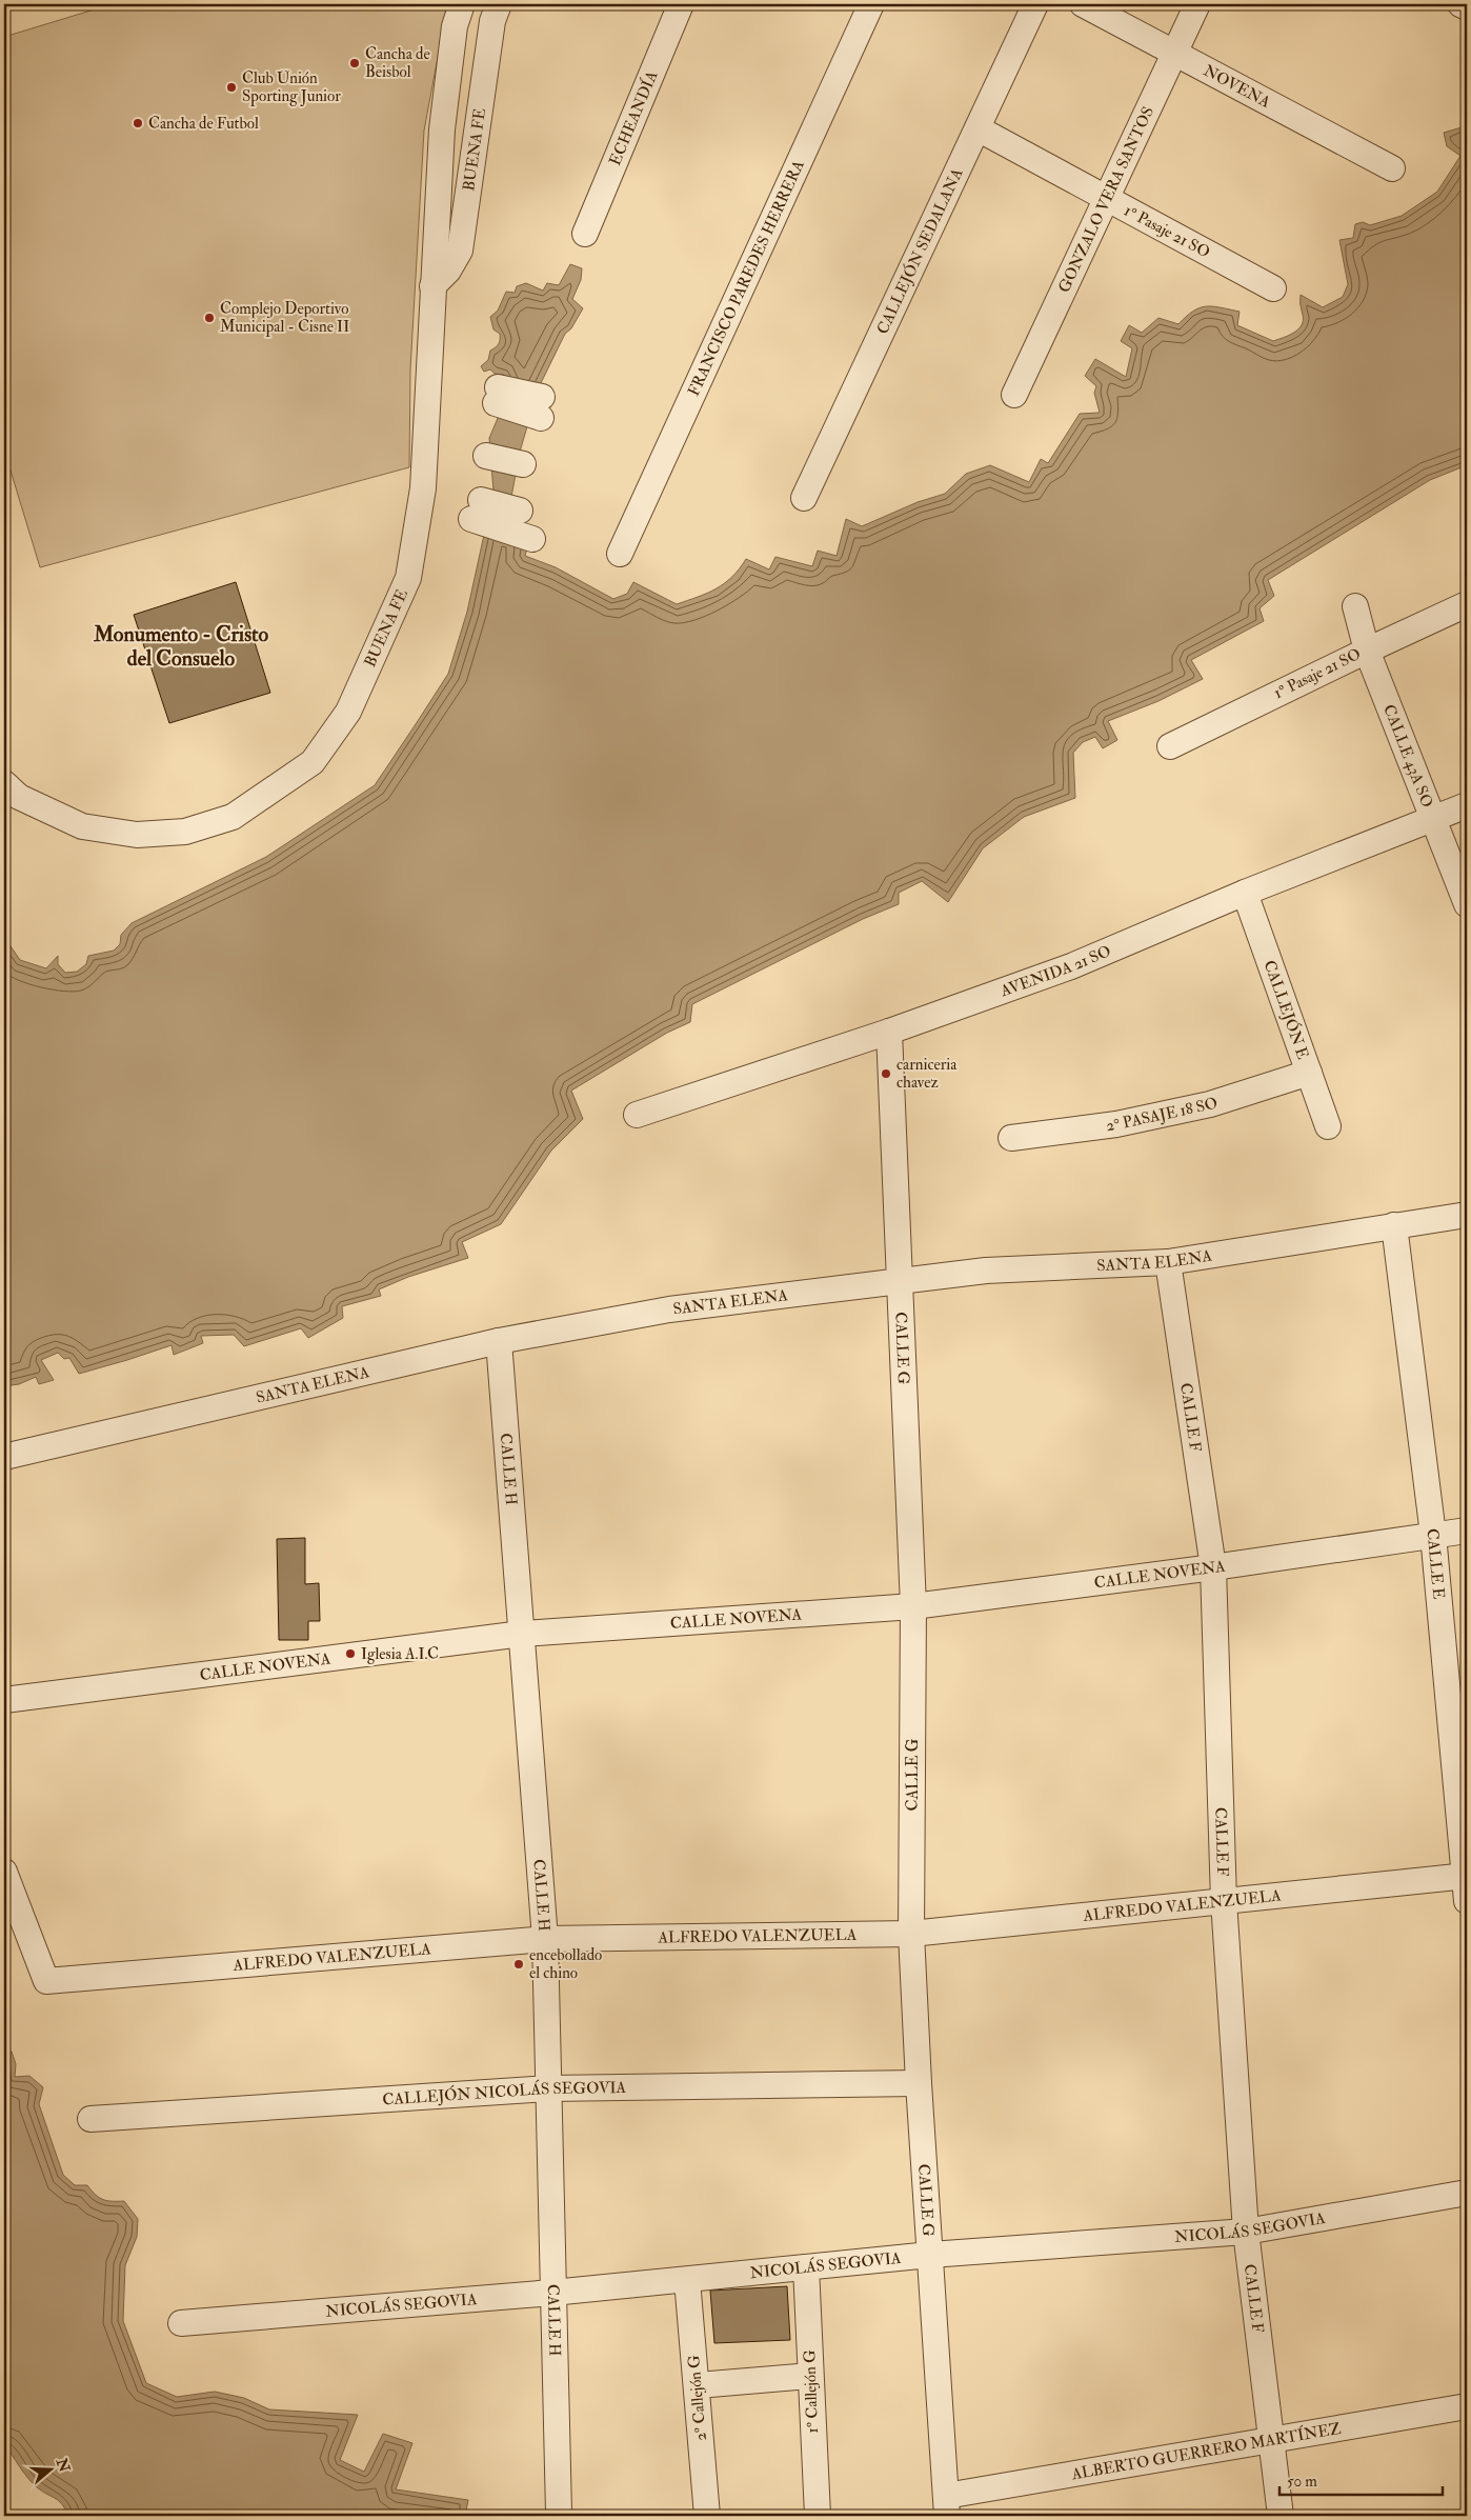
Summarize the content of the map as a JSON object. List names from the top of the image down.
{
  "streets": {
    "street": [
      "NOVENA",
      "ECHEANDÍA",
      "BUENA FE",
      "GONZALO VERA SANTOS",
      "1º Pasaje 21 SO",
      "CALLEJÓN SEDALANA",
      "FRANCISCO PAREDES HERRERA",
      "CALLE 43A SO",
      "AVENIDA 21 SO",
      "CALLEJÓN E",
      "2° PASAJE 18 SO",
      "SANTA ELENA",
      "CALLE G",
      "CALLE F",
      "CALLE H",
      "CALLE E",
      "CALLE NOVENA",
      "ALFREDO VALENZUELA",
      "CALLEJÓN NICOLÁS SEGOVIA",
      "NICOLÁS SEGOVIA",
      "1º Callejón G",
      "2º Callejón G",
      "ALBERTO GUERRERO MARTÍNEZ"
    ]
  },
  "crossings": [
    ["NOVENA", "GONZALO VERA SANTOS"],
    ["GONZALO VERA SANTOS", "1º Pasaje 21 SO"],
    ["1º Pasaje 21 SO", "CALLEJÓN SEDALANA"],
    ["1º Pasaje 21 SO", "CALLE 43A SO"],
    ["CALLE 43A SO", "AVENIDA 21 SO"],
    ["AVENIDA 21 SO", "CALLEJÓN E"],
    ["AVENIDA 21 SO", "CALLE G"],
    ["CALLEJÓN E", "2° PASAJE 18 SO"],
    ["SANTA ELENA", "CALLE G"],
    ["SANTA ELENA", "CALLE F"],
    ["SANTA ELENA", "CALLE H"],
    ["SANTA ELENA", "CALLE E"],
    ["CALLE G", "CALLE NOVENA"],
    ["CALLE G", "ALFREDO VALENZUELA"],
    ["CALLE G", "CALLEJÓN NICOLÁS SEGOVIA"],
    ["CALLE G", "NICOLÁS SEGOVIA"],
    ["CALLE G", "ALBERTO GUERRERO MARTÍNEZ"],
    ["CALLE F", "CALLE NOVENA"],
    ["CALLE F", "ALFREDO VALENZUELA"],
    ["CALLE F", "NICOLÁS SEGOVIA"],
    ["CALLE F", "ALBERTO GUERRERO MARTÍNEZ"],
    ["CALLE H", "CALLE NOVENA"],
    ["CALLE H", "ALFREDO VALENZUELA"],
    ["CALLE H", "CALLEJÓN NICOLÁS SEGOVIA"],
    ["CALLE H", "NICOLÁS SEGOVIA"],
    ["CALLE E", "CALLE NOVENA"],
    ["CALLE E", "ALFREDO VALENZUELA"],
    ["NICOLÁS SEGOVIA", "1º Callejón G"],
    ["NICOLÁS SEGOVIA", "2º Callejón G"]
  ],
  "districts": ["Monumento - Cristo del Consuelo"],
  "places": [
    "Cancha de Beisbol",
    "Club Unión Sporting Junior",
    "Cancha de Futbol",
    "Complejo Deportivo Municipal - Cisne II",
    "carniceria chavez",
    "Iglesia A.I.C",
    "encebollado el chino"
  ],
  "scale_bar": "50 m",
  "north": "right"
}
